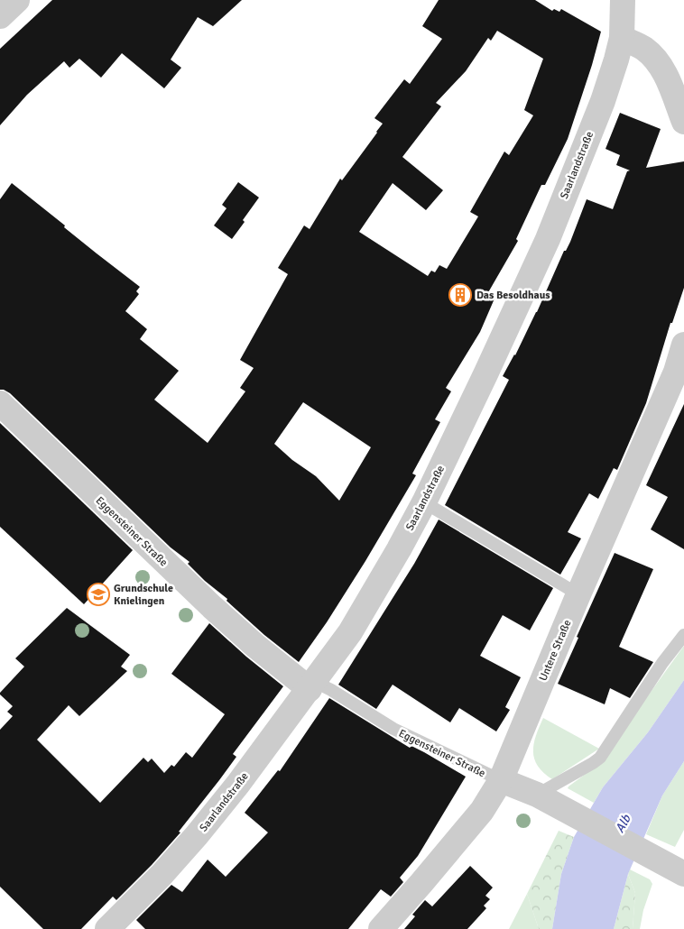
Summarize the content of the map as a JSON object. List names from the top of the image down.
{
  "streets": {
    "street": ["Saarlandstraße", "Eggensteiner Straße", "Untere Straße"]
  },
  "crossings": [
    ["Saarlandstraße", "Eggensteiner Straße"],
    ["Eggensteiner Straße", "Untere Straße"]
  ],
  "water": ["Alb"],
  "places": {
    "building": ["Das Besoldhaus"],
    "school or university": ["Grundschule Knielingen"]
  }
}
